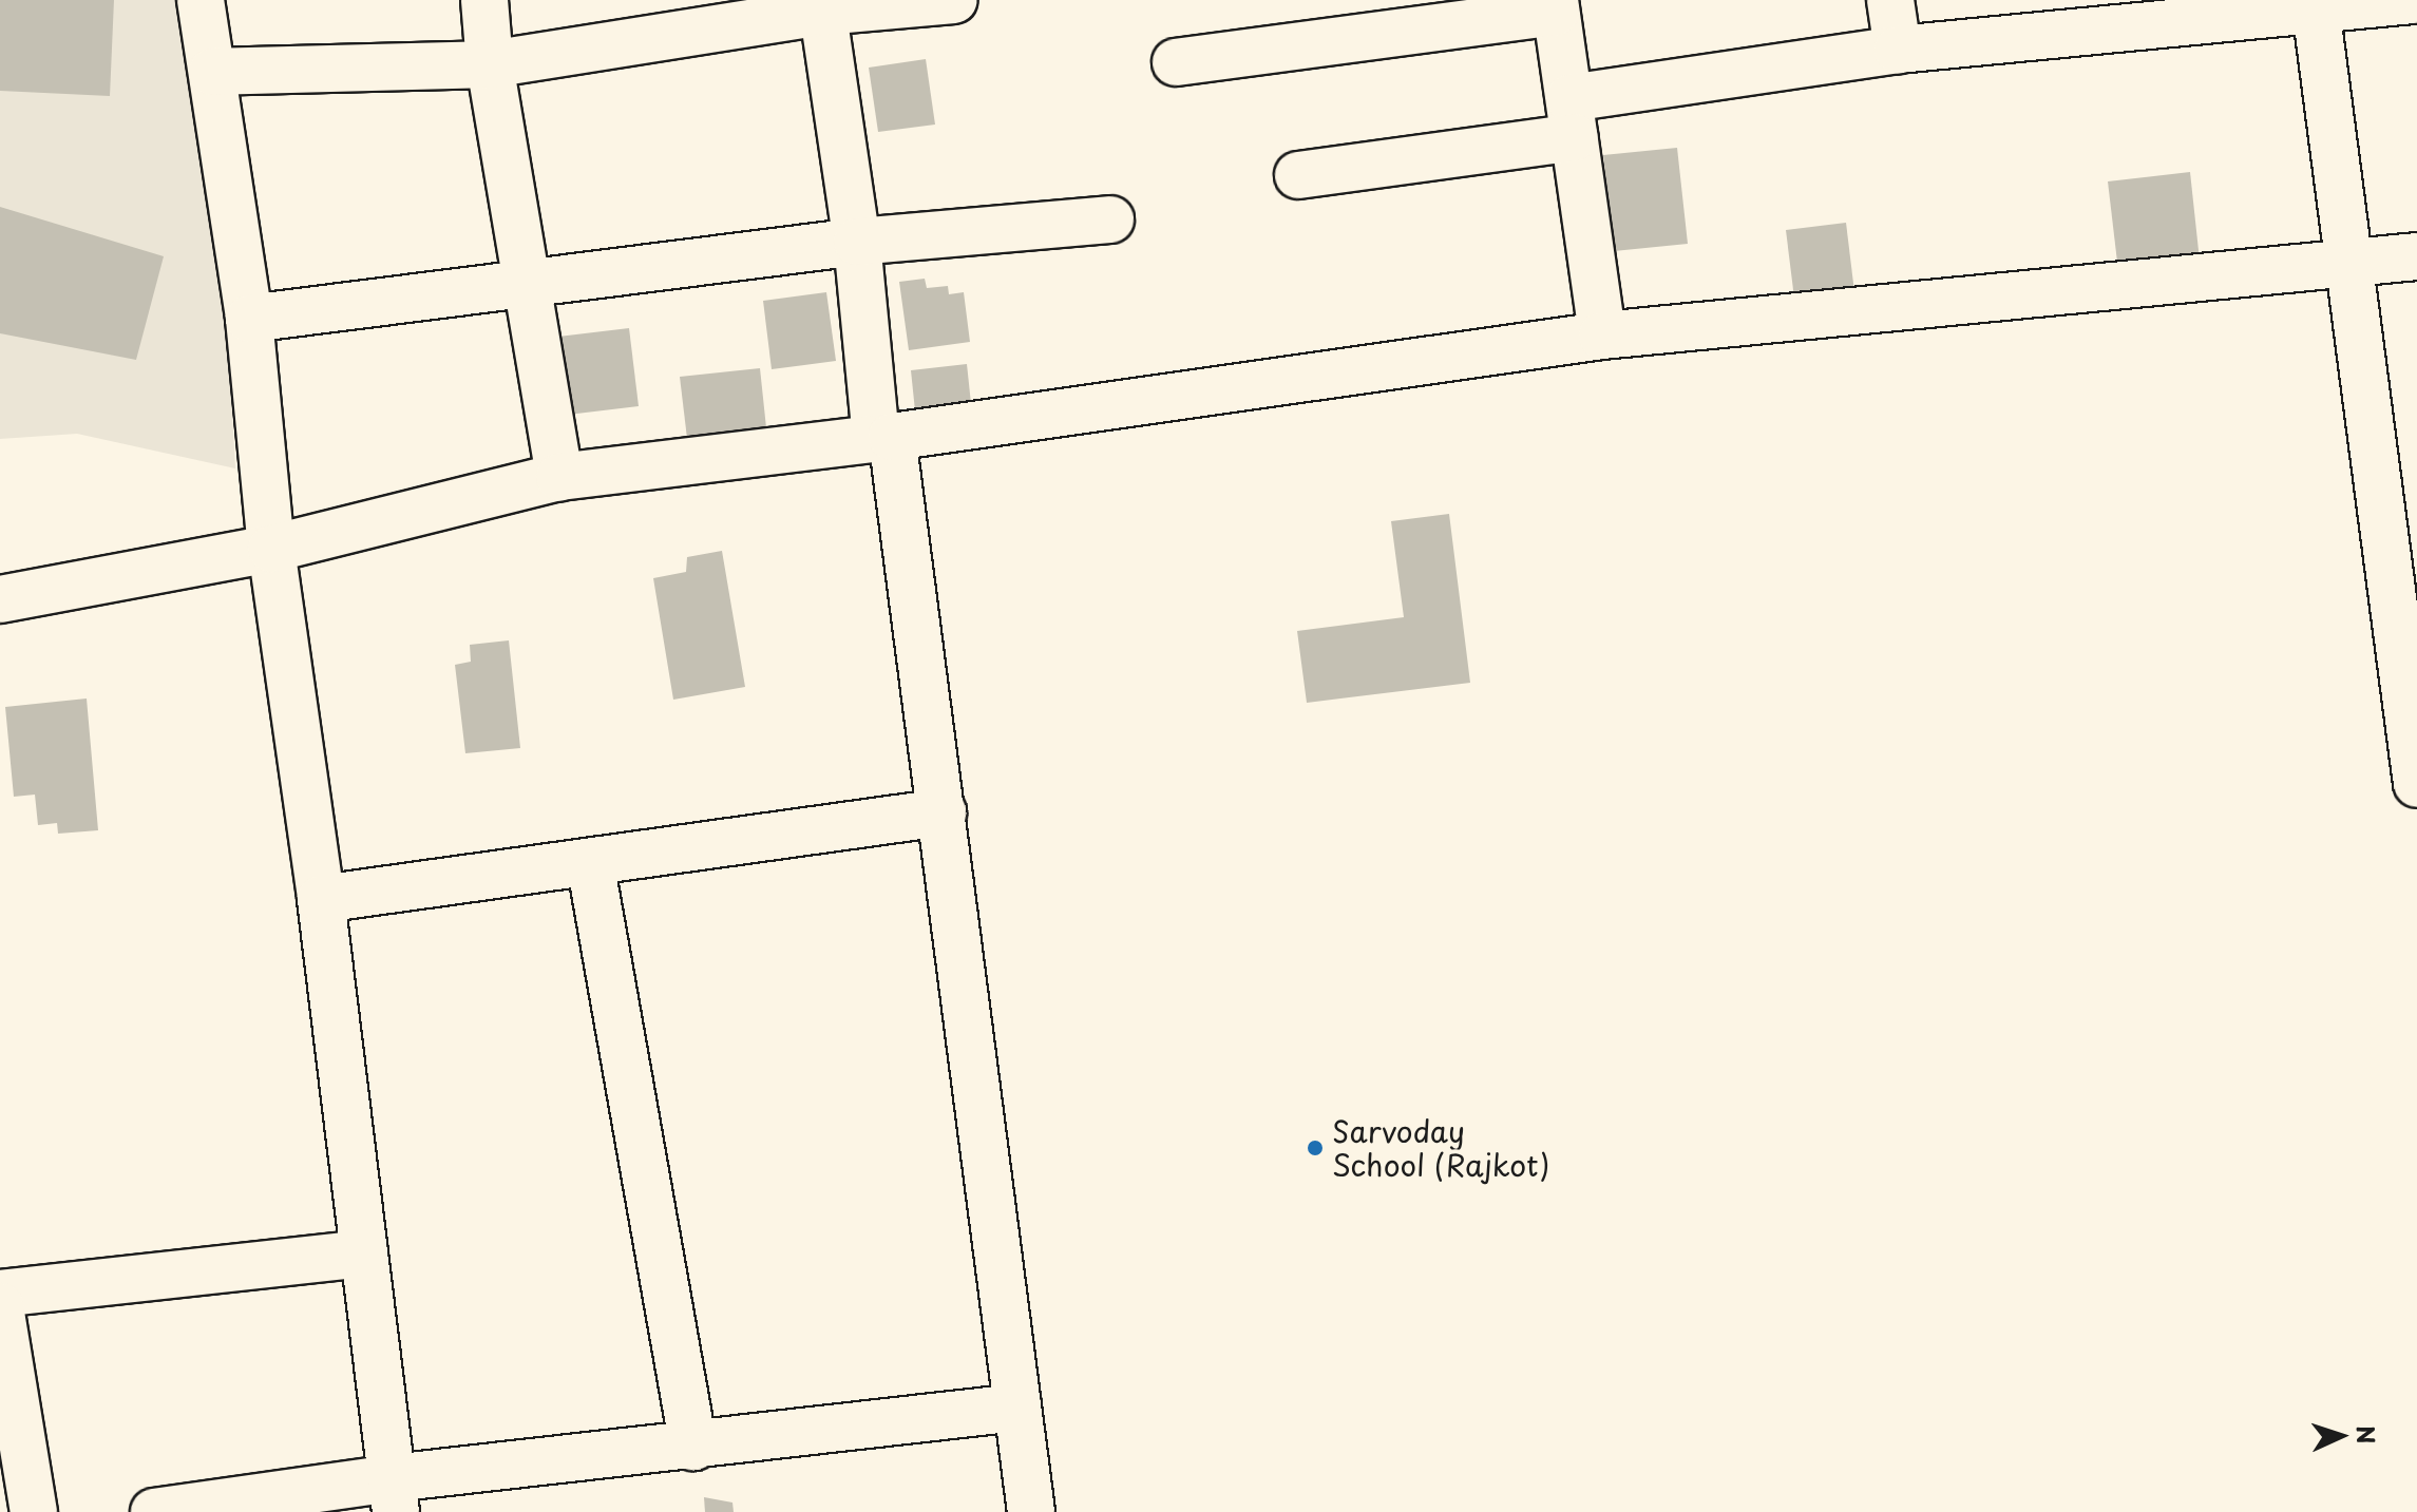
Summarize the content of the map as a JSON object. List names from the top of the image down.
{
  "places": ["Sarvoday School (Rajkot)"],
  "north": "right"
}
